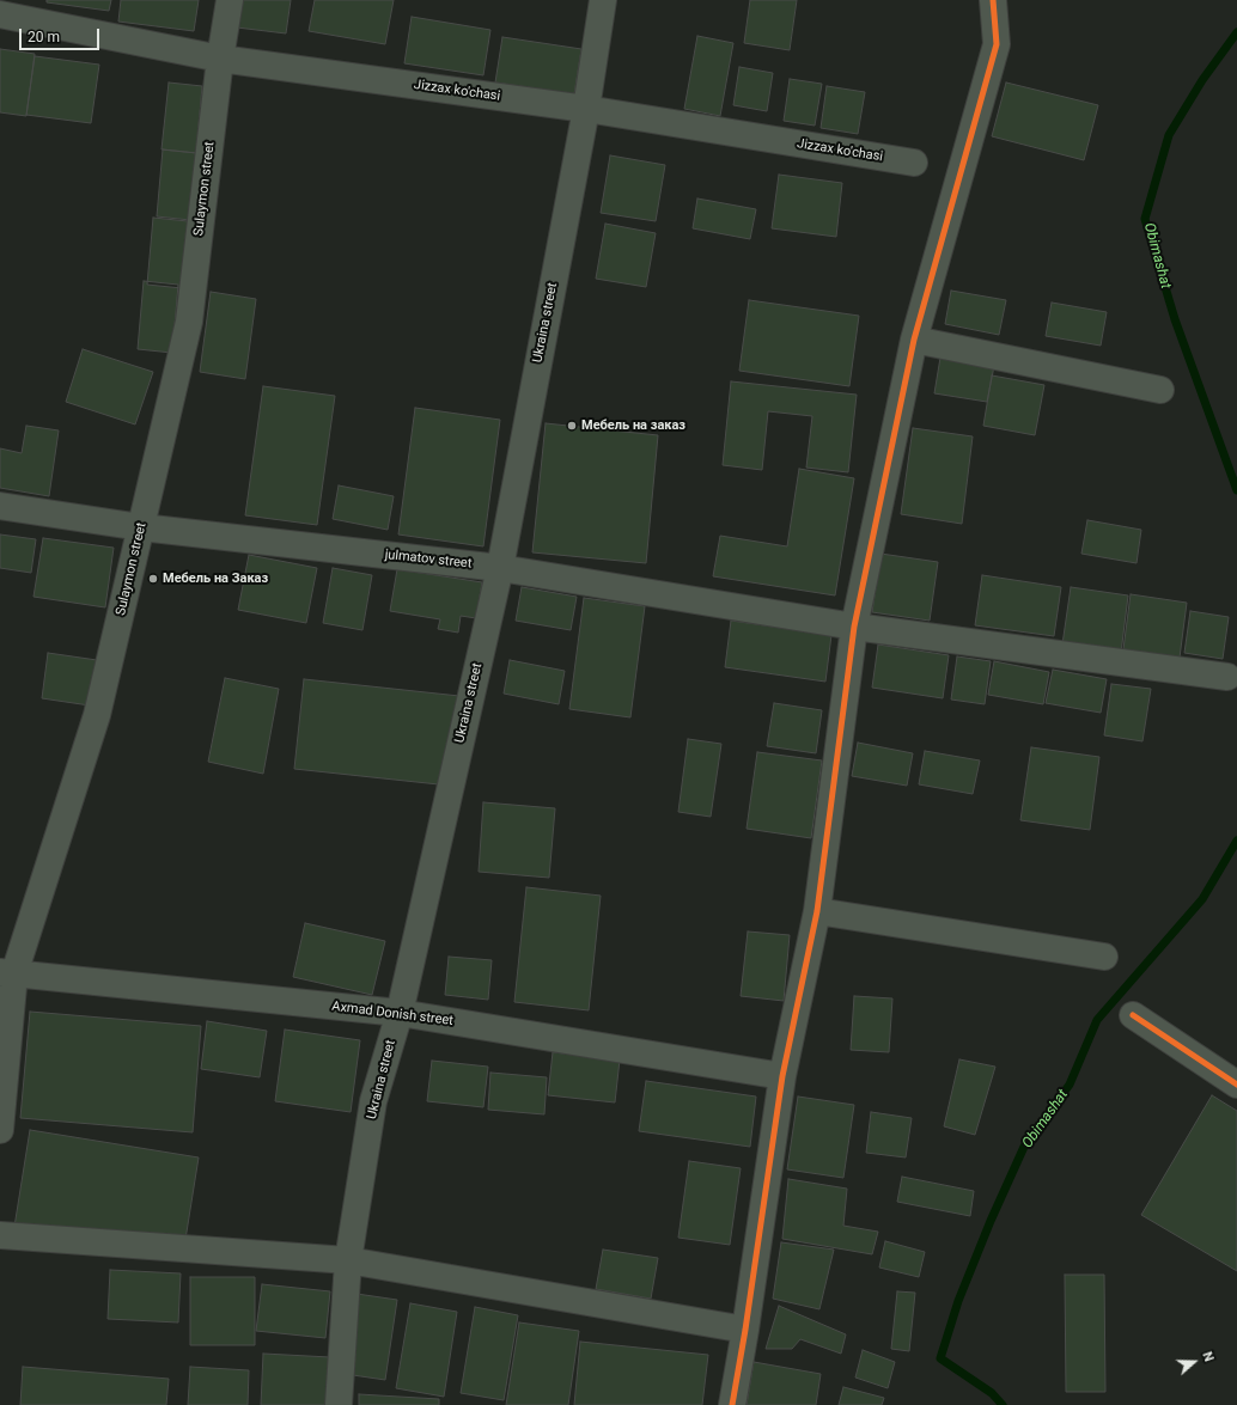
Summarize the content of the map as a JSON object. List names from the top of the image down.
{
  "streets": {
    "street": [
      "Jizzax ko'chasi",
      "Sulaymon street",
      "Ukraina street",
      "julmatov street",
      "Axmad Donish street"
    ]
  },
  "crossings": [
    ["Jizzax ko'chasi", "Sulaymon street"],
    ["Jizzax ko'chasi", "Ukraina street"],
    ["Sulaymon street", "julmatov street"],
    ["Sulaymon street", "Axmad Donish street"],
    ["Ukraina street", "julmatov street"],
    ["Ukraina street", "Axmad Donish street"]
  ],
  "water": ["Obimashat"],
  "places": ["Мебель на заказ", "Мебель на Заказ"],
  "scale_bar": "20 m",
  "north": "right"
}
